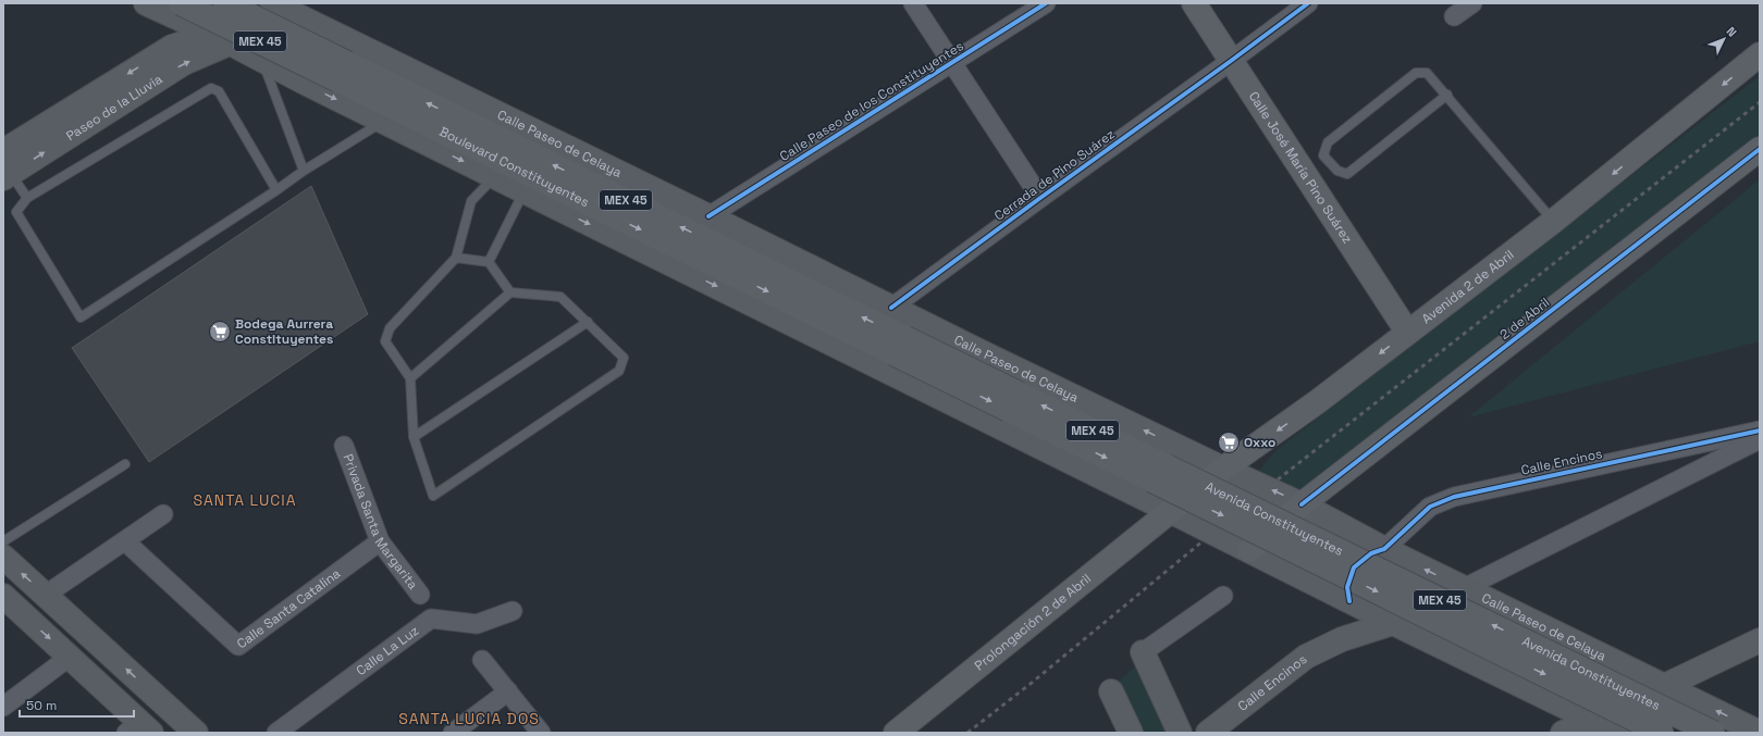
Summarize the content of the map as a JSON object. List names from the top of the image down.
{
  "streets": {
    "main road": [
      "MEX 45",
      "Paseo de la Lluvia",
      "Calle Paseo de Celaya",
      "Boulevard Constituyentes",
      "Calle José María Pino Suárez",
      "Avenida 2 de Abril",
      "2 de Abril",
      "Calle Encinos",
      "Avenida Constituyentes",
      "Prolongación 2 de Abril"
    ],
    "street": [
      "Calle Paseo de los Constituyentes",
      "Cerrada de Pino Suárez",
      "Privada Santa Margarita",
      "Calle Santa Catalina",
      "Calle La Luz"
    ]
  },
  "crossings": [
    ["Calle Paseo de los Constituyentes", "Calle Paseo de Celaya"],
    ["Paseo de la Lluvia", "Calle Paseo de Celaya"],
    ["Calle Paseo de Celaya", "Boulevard Constituyentes"],
    ["Calle Paseo de Celaya", "Cerrada de Pino Suárez"],
    ["Calle Paseo de Celaya", "Avenida 2 de Abril"],
    ["Calle Paseo de Celaya", "2 de Abril"],
    ["Calle Paseo de Celaya", "Calle Encinos"],
    ["Calle Paseo de Celaya", "Avenida Constituyentes"],
    ["Calle Paseo de Celaya", "Prolongación 2 de Abril"],
    ["Boulevard Constituyentes", "Avenida Constituyentes"],
    ["Calle José María Pino Suárez", "Cerrada de Pino Suárez"],
    ["Calle José María Pino Suárez", "Avenida 2 de Abril"],
    ["Avenida 2 de Abril", "Prolongación 2 de Abril"],
    ["Privada Santa Margarita", "Calle Santa Catalina"]
  ],
  "one_way": ["Avenida 2 de Abril"],
  "districts": ["SANTA LUCIA", "SANTA LUCIA DOS"],
  "places": {
    "supermarket": ["Bodega Aurrera Constituyentes", "Oxxo"]
  },
  "scale_bar": "50 m",
  "north": "top right"
}
